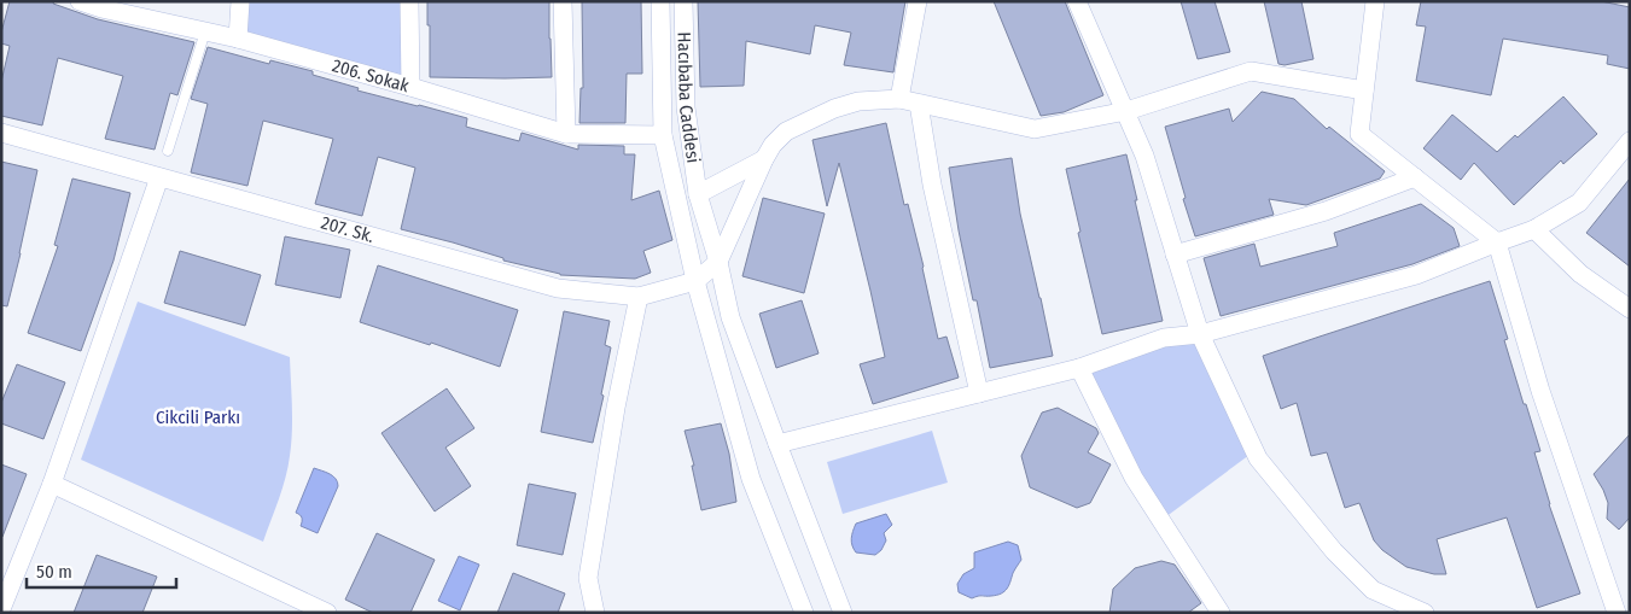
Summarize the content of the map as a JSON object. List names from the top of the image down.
{
  "streets": {
    "street": ["206. Sokak", "Hacıbaba Caddesi", "207. Sk."]
  },
  "parks": ["Cikcili Parkı"],
  "scale_bar": "50 m"
}
